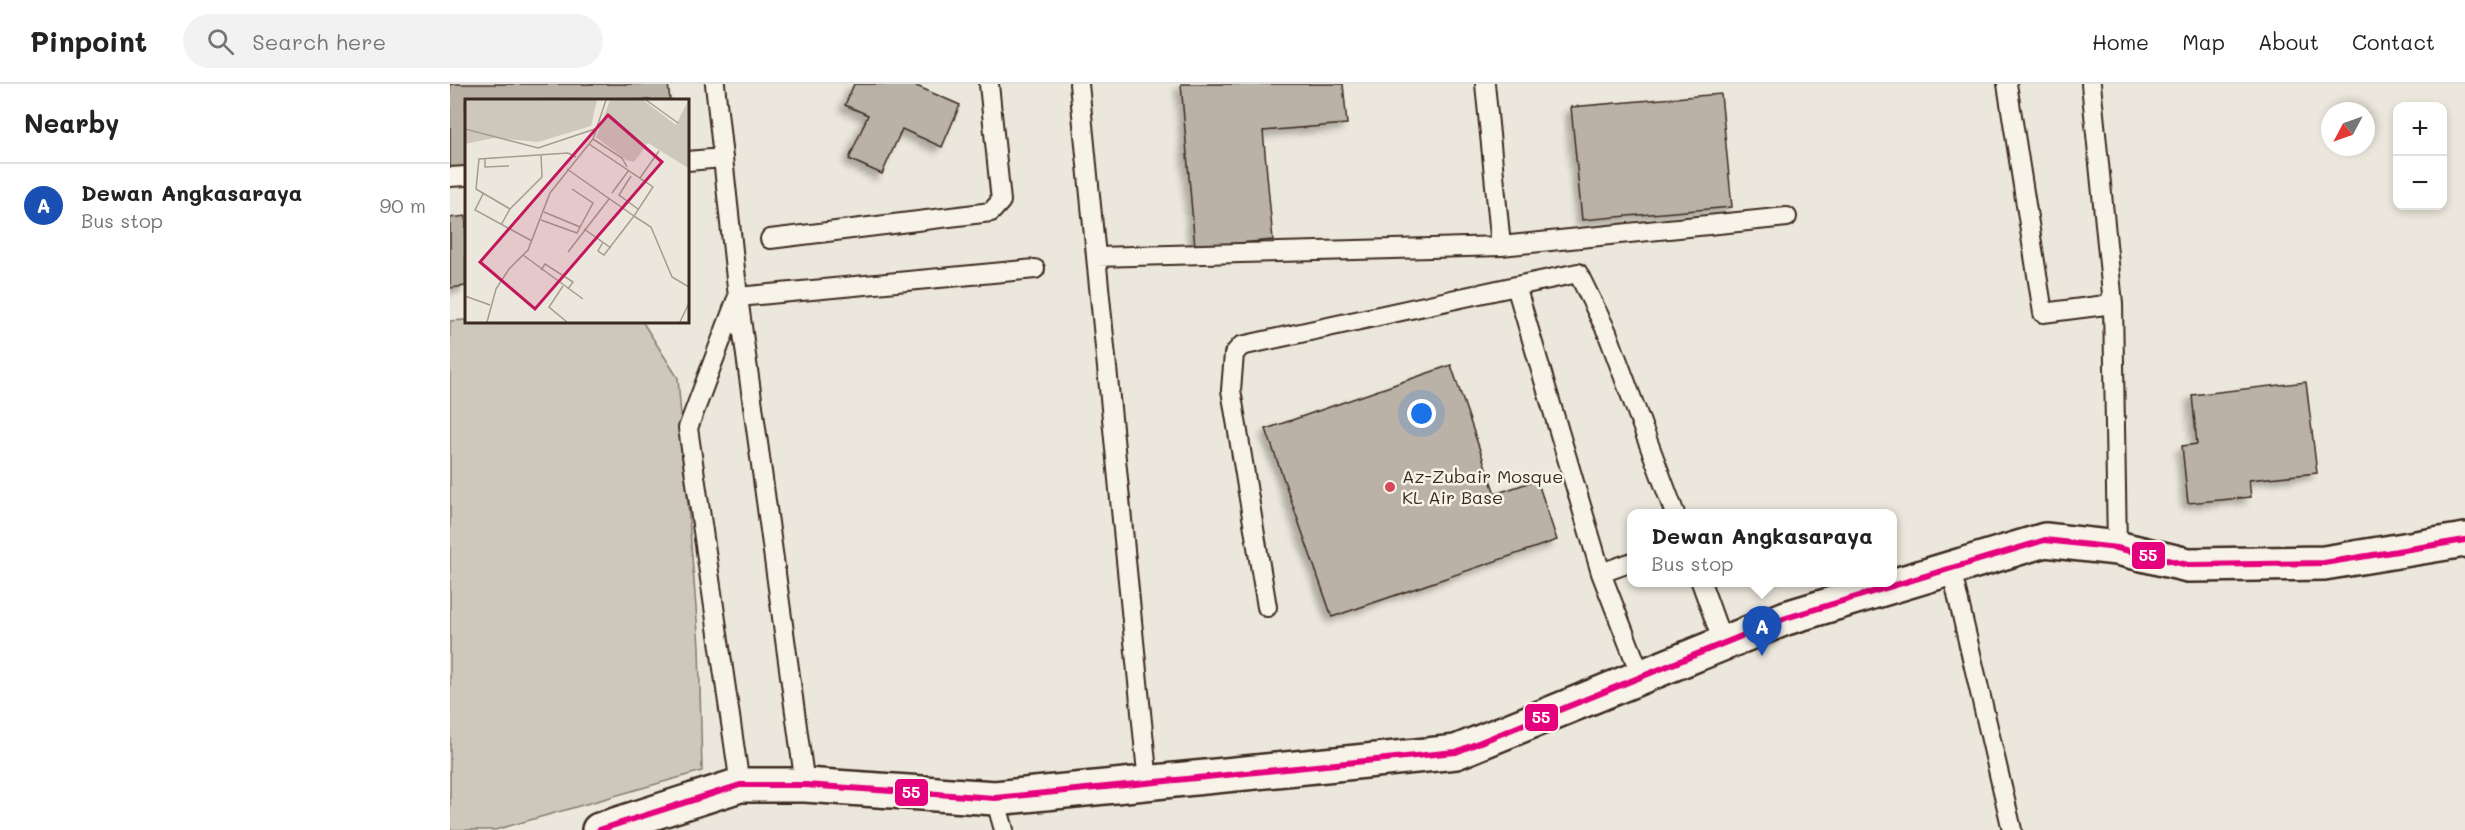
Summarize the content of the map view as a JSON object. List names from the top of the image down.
{
  "places": ["Az-Zubair Mosque KL Air Base"],
  "lines": ["transit line 55"],
  "north": "bottom left",
  "page": {
    "header": "Pinpoint",
    "search": "Search here",
    "nav": [
      "Home",
      "Map",
      "About",
      "Contact"
    ],
    "heading": "Nearby",
    "map_buttons": ["+", "−"],
    "list": [
      {
        "mark": "A",
        "name": "Dewan Angkasaraya",
        "note": "Bus stop",
        "value": "90 m"
      }
    ],
    "popup": ["Dewan Angkasaraya", "Bus stop"],
    "pins": "A"
  }
}
